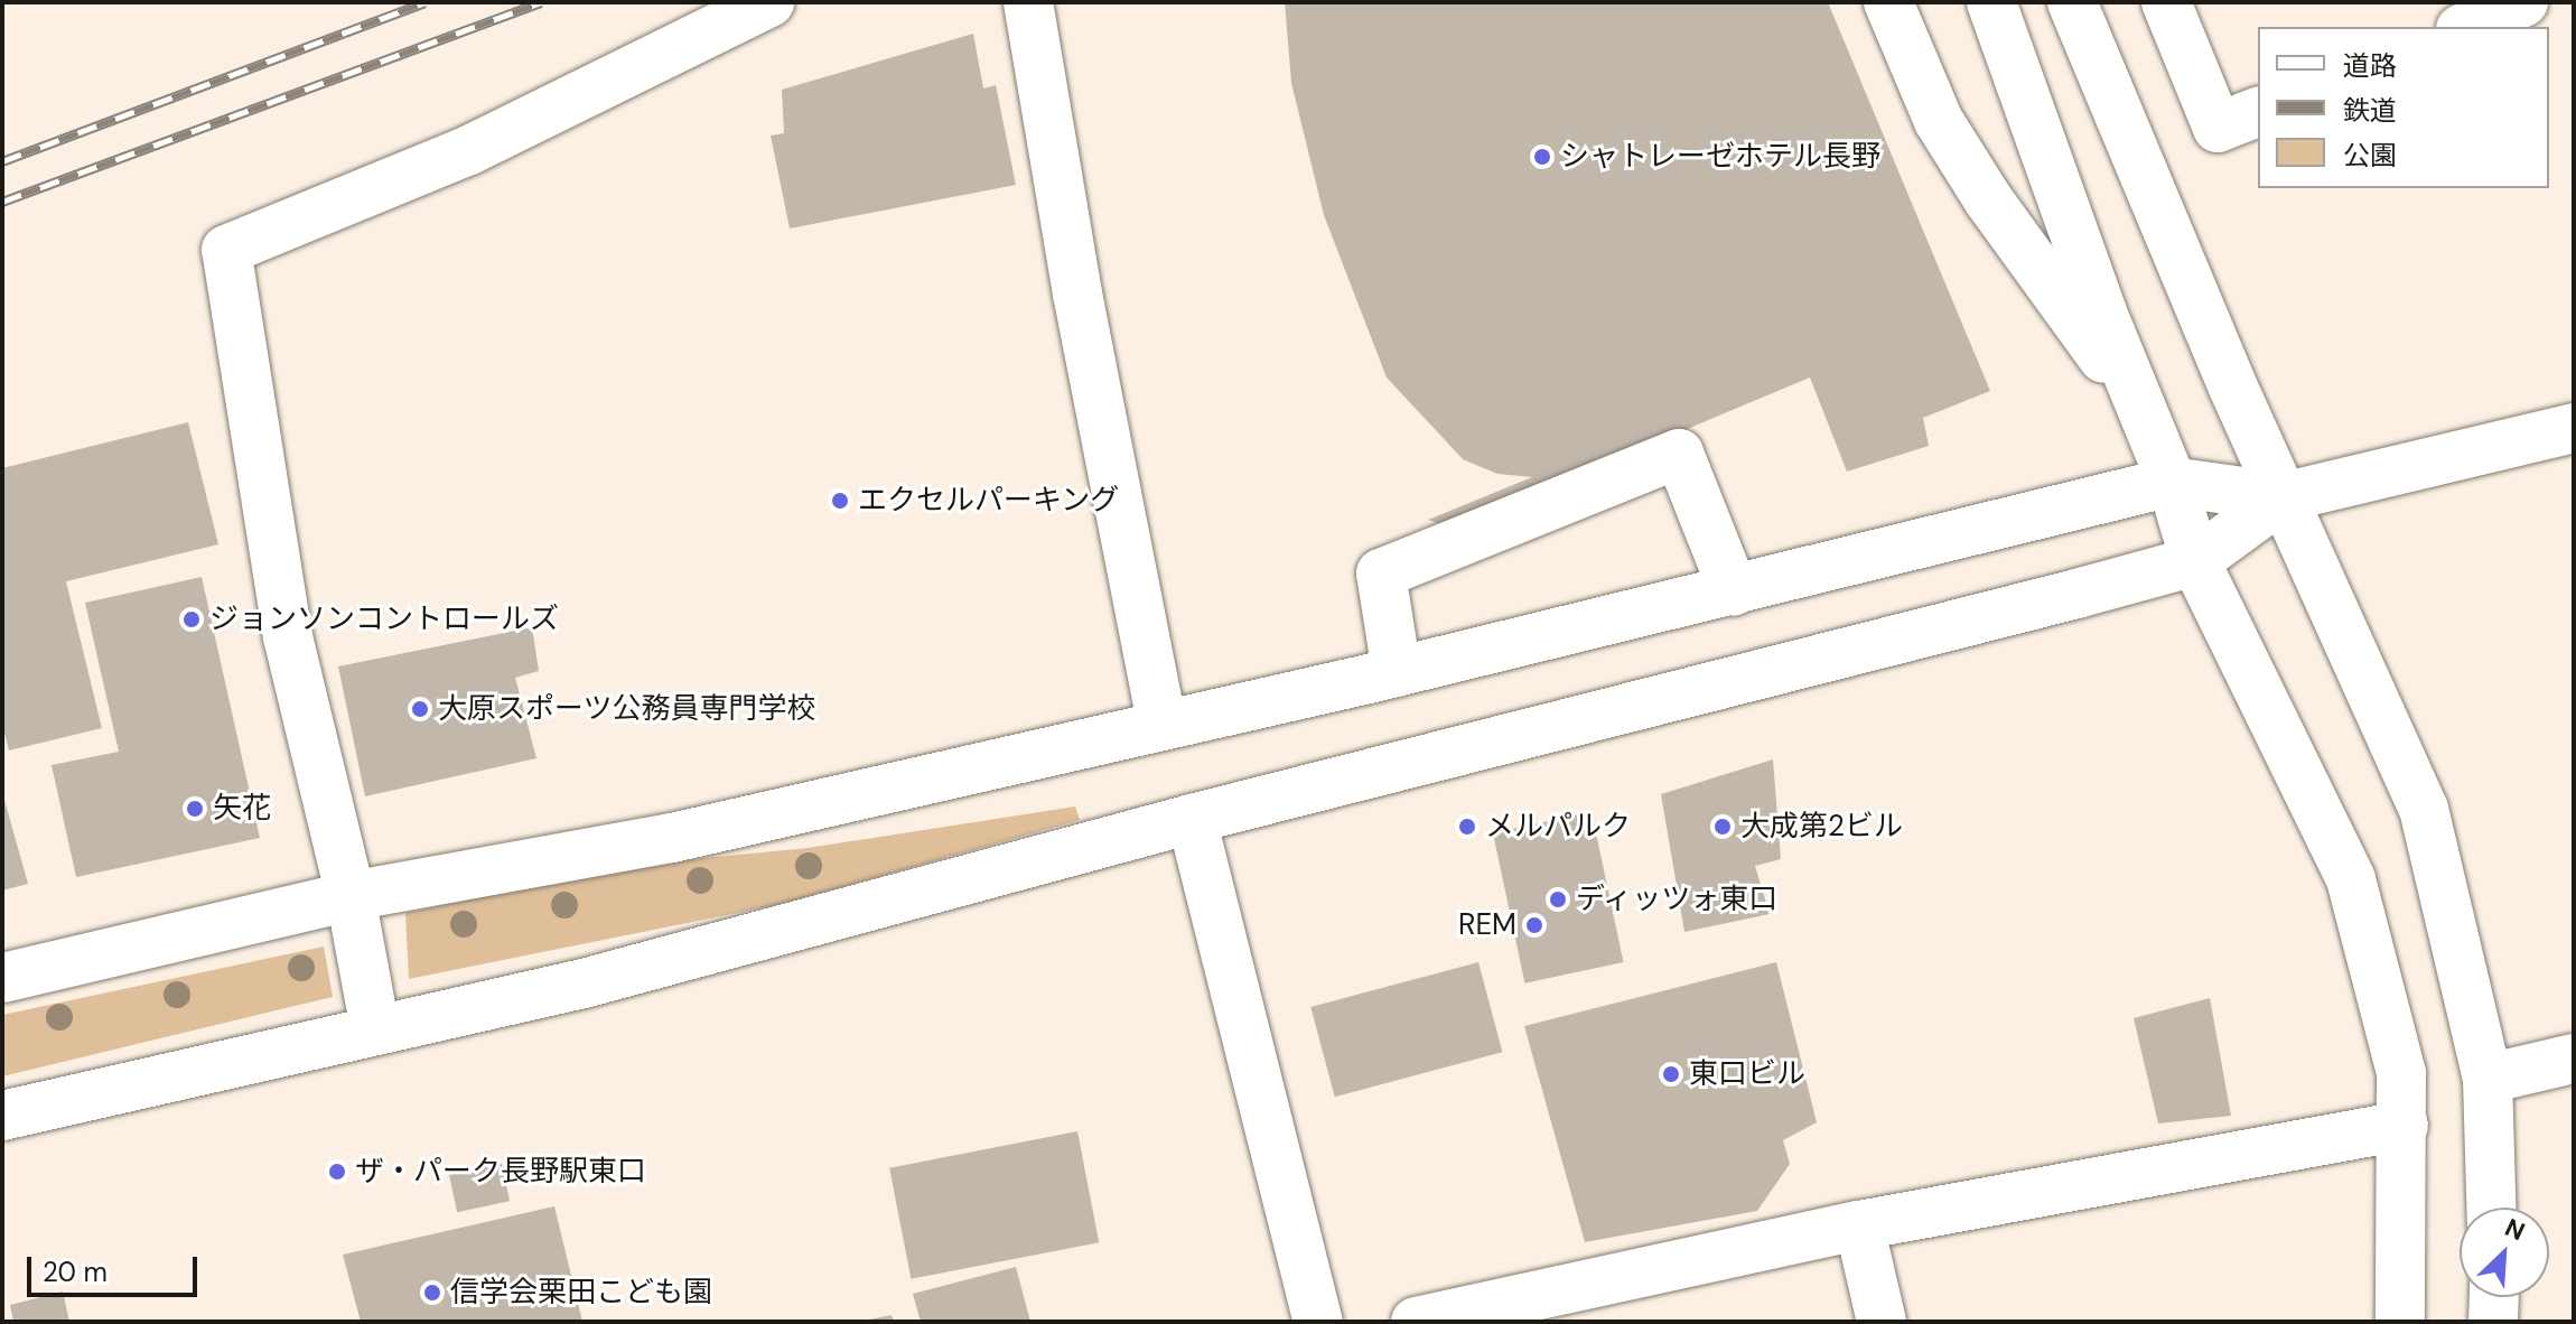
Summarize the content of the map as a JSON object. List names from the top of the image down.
{
  "places": [
    "シャトレーゼホテル長野",
    "エクセルパーキング",
    "ジョンソンコントロールズ",
    "大原スポーツ公務員専門学校",
    "矢花",
    "メルパルク",
    "大成第2ビル",
    "ディッツォ東口",
    "REM",
    "東口ビル",
    "ザ・パーク長野駅東口",
    "信学会栗田こども園"
  ],
  "legend": ["道路", "鉄道", "公園"],
  "scale_bar": "20 m",
  "north": "top right"
}
